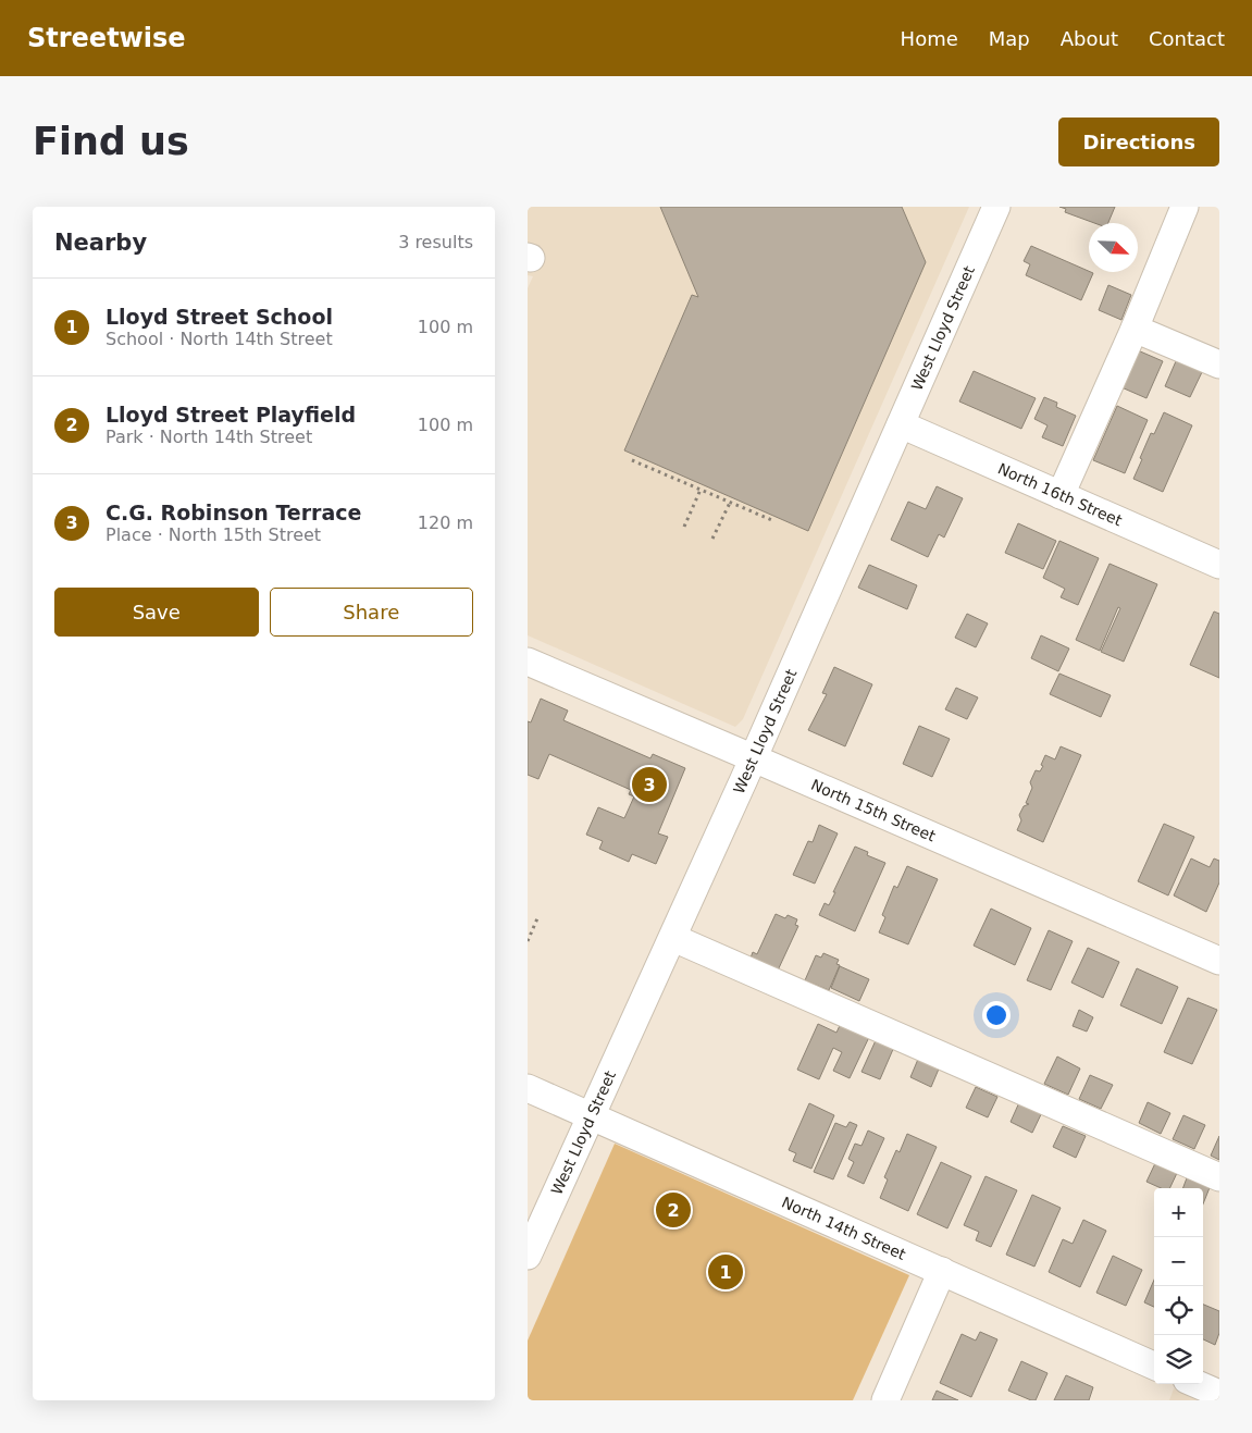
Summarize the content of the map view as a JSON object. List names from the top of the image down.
{
  "streets": {
    "street": [
      "West Lloyd Street",
      "North 16th Street",
      "North 15th Street",
      "North 14th Street"
    ]
  },
  "crossings": [
    ["West Lloyd Street", "North 16th Street"],
    ["West Lloyd Street", "North 15th Street"],
    ["West Lloyd Street", "North 14th Street"]
  ],
  "north": "bottom right",
  "page": {
    "header": "Streetwise",
    "nav": [
      "Home",
      "Map",
      "About",
      "Contact"
    ],
    "buttons": [
      "Directions",
      ["Save", "Share"]
    ],
    "title": "Find us",
    "heading": ["Nearby", "3 results"],
    "list": [
      {
        "mark": "1",
        "name": "Lloyd Street School",
        "note": "School · North 14th Street",
        "value": "100 m"
      },
      {
        "mark": "2",
        "name": "Lloyd Street Playfield",
        "note": "Park · North 14th Street",
        "value": "100 m"
      },
      {
        "mark": "3",
        "name": "C.G. Robinson Terrace",
        "note": "Place · North 15th Street",
        "value": "120 m"
      }
    ],
    "pins": ["3", "2", "1"],
    "map_buttons": ["+", "−"]
  }
}
